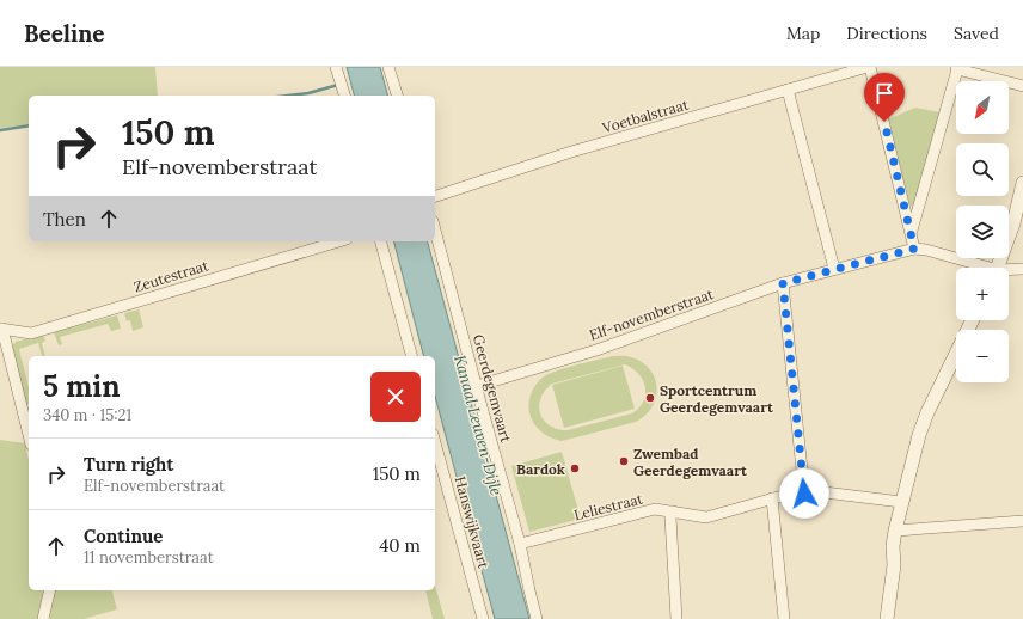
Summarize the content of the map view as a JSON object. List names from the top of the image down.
{
  "streets": {
    "street": [
      "Voetbalstraat",
      "Zeutestraat",
      "Elf-novemberstraat",
      "Geerdegemvaart",
      "Leliestraat",
      "Hanswijkvaart"
    ]
  },
  "crossings": [
    ["Elf-novemberstraat", "Geerdegemvaart"],
    ["Geerdegemvaart", "Leliestraat"]
  ],
  "water": ["Kanaal Leuven-Dijle"],
  "places": ["Sportcentrum Geerdegemvaart", "Zwembad Geerdegemvaart", "Bardok"],
  "north": "bottom left",
  "page": {
    "header": "Beeline",
    "nav": ["Map", "Directions", "Saved"],
    "map_buttons": ["+", "−"],
    "turn": ["150 m", "Elf-novemberstraat"],
    "then": "Then",
    "heading": ["5 min", "340 m · 15:21"],
    "list": [
      {
        "name": "Turn right",
        "note": "Elf-novemberstraat",
        "value": "150 m"
      },
      {
        "name": "Continue",
        "note": "11 novemberstraat",
        "value": "40 m"
      }
    ]
  }
}
